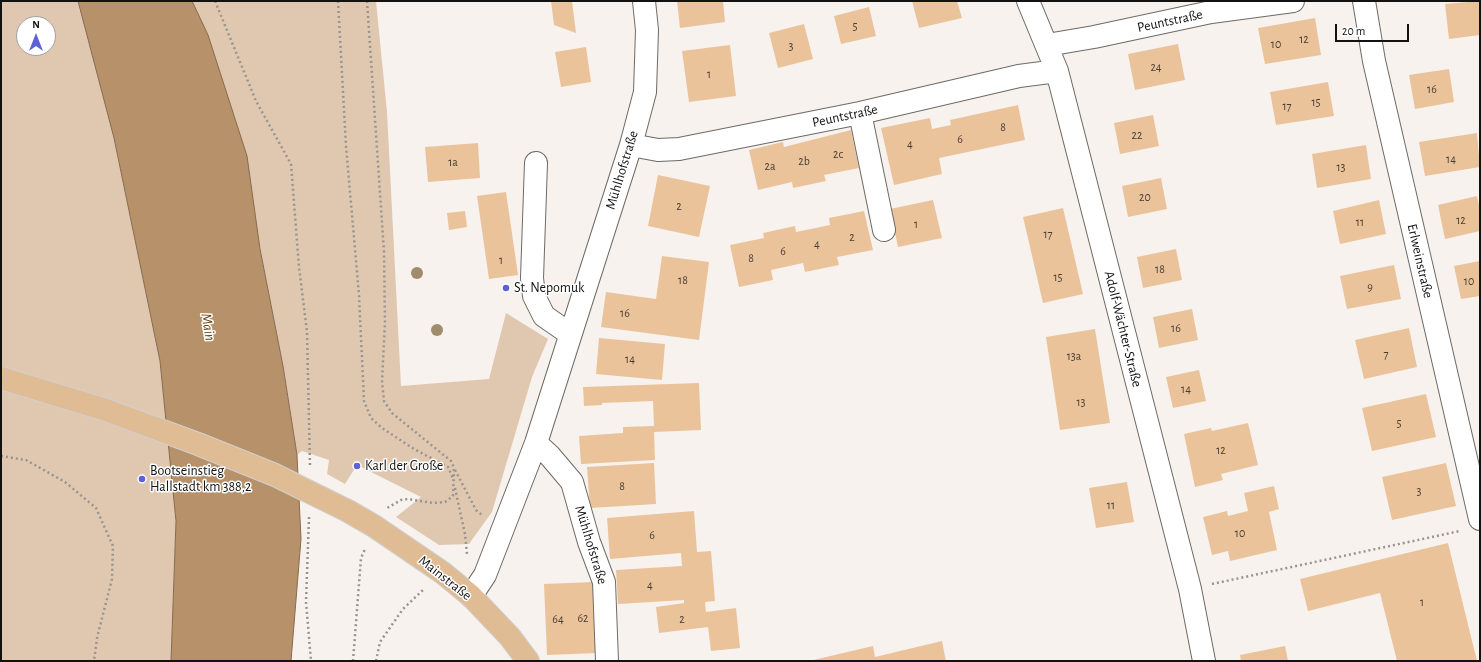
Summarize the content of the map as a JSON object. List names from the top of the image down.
{
  "streets": {
    "main road": ["Mainstraße"],
    "street": [
      "Peuntstraße",
      "Mühlhofstraße",
      "Erlweinstraße",
      "Adolf-Wächter-Straße"
    ]
  },
  "crossings": [
    ["Peuntstraße", "Mühlhofstraße"],
    ["Peuntstraße", "Adolf-Wächter-Straße"],
    ["Mühlhofstraße", "Mainstraße"]
  ],
  "water": ["Main"],
  "places": ["St. Nepomuk", "Karl der Große", "Bootseinstieg Hallstadt km 388,2"],
  "house_numbers": [
    "5",
    "12",
    "10",
    "3",
    "24",
    "1",
    "16",
    "15",
    "17",
    "8",
    "22",
    "6",
    "4",
    "2c",
    "14",
    "2b",
    "1a",
    "2a",
    "13",
    "20",
    "2",
    "12",
    "11",
    "1",
    "17",
    "2",
    "4",
    "6",
    "8",
    "1",
    "18",
    "15",
    "18",
    "10",
    "9",
    "16",
    "16",
    "7",
    "13a",
    "14",
    "14",
    "13",
    "5",
    "12",
    "8",
    "3",
    "11",
    "10",
    "6",
    "4",
    "1",
    "62",
    "64",
    "2"
  ],
  "scale_bar": "20 m",
  "north": "top"
}
